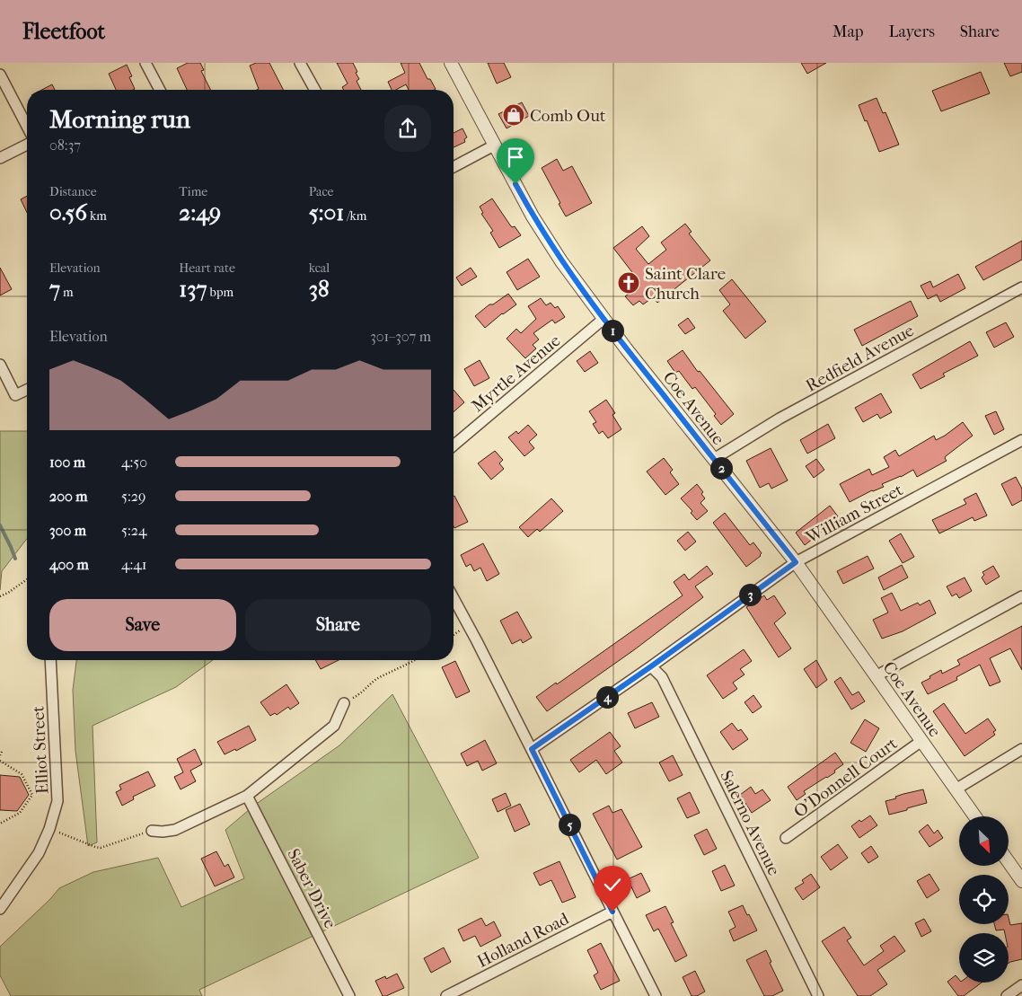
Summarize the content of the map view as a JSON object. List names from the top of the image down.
{
  "streets": {
    "street": [
      "Redfield Avenue",
      "Myrtle Avenue",
      "Coe Avenue",
      "William Street",
      "Elliot Street",
      "O'Donnell Court",
      "Salerno Avenue",
      "Saber Drive",
      "Holland Road"
    ]
  },
  "crossings": [
    ["Redfield Avenue", "Coe Avenue"],
    ["Myrtle Avenue", "Coe Avenue"],
    ["Coe Avenue", "William Street"],
    ["Coe Avenue", "O'Donnell Court"],
    ["William Street", "Salerno Avenue"]
  ],
  "places": {
    "shop": ["Comb Out"],
    "church": ["Saint Clare Church"]
  },
  "north": "bottom right",
  "page": {
    "header": "Fleetfoot",
    "nav": ["Map", "Layers", "Share"],
    "heading": ["Morning run", "08:37"],
    "stats": [
      ["Distance", "0.56 km"],
      ["Time", "2:49"],
      ["Pace", "5:01 /km"],
      ["Elevation", "7 m"],
      ["Heart rate", "137 bpm"],
      ["kcal", "38"]
    ],
    "chart": ["Elevation", "301–307 m"],
    "pins": [
      "1",
      "2",
      "3",
      "4",
      "5"
    ],
    "list": [
      {
        "name": "100 m",
        "note": "4:50"
      },
      {
        "name": "200 m",
        "note": "5:29"
      },
      {
        "name": "300 m",
        "note": "5:24"
      },
      {
        "name": "400 m",
        "note": "4:41"
      }
    ],
    "buttons": ["Save", "Share"]
  }
}
